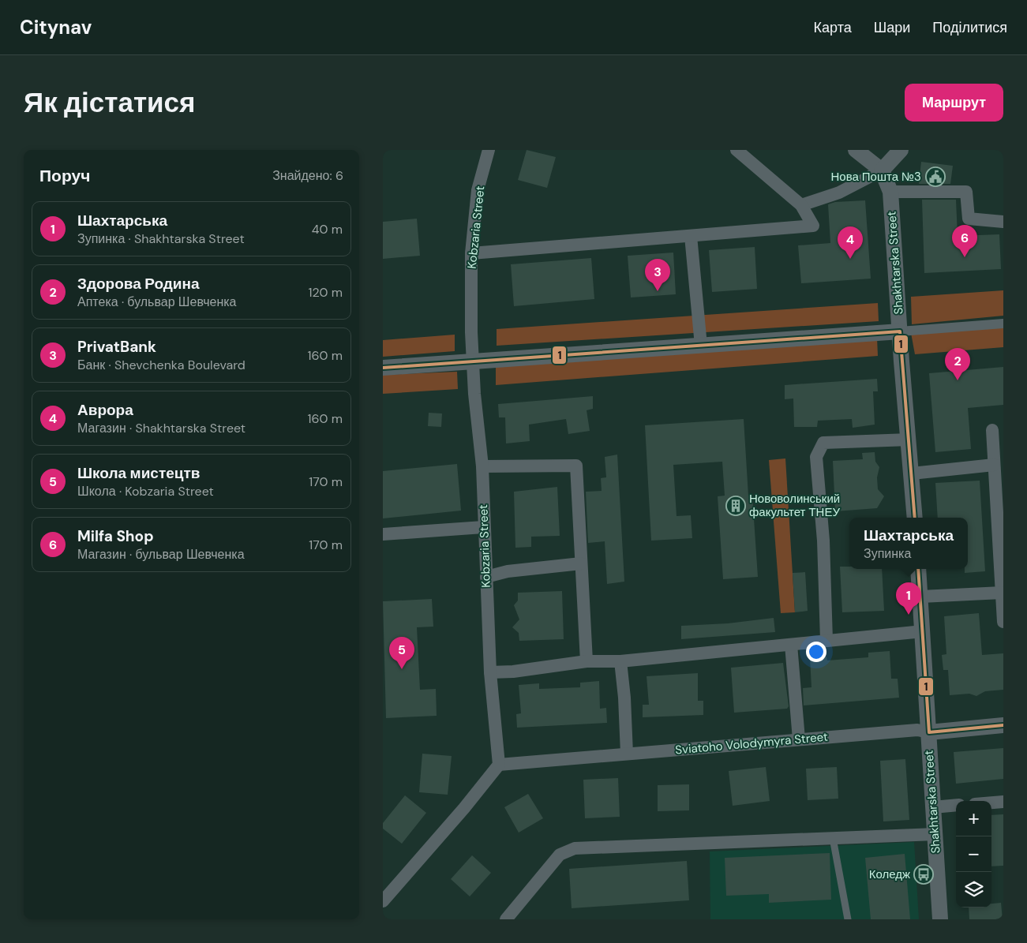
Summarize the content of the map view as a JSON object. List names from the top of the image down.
{
  "streets": {
    "street": ["Kobzaria Street", "Shakhtarska Street", "Sviatoho Volodymyra Street"]
  },
  "crossings": [
    ["Kobzaria Street", "Sviatoho Volodymyra Street"],
    ["Shakhtarska Street", "Sviatoho Volodymyra Street"]
  ],
  "places": {
    "public building": ["Нова Пошта №3"],
    "building": ["Нововолинський факультет ТНЕУ"],
    "bus stop": ["Коледж"]
  },
  "lines": ["transit line 1"],
  "page": {
    "header": "Citynav",
    "nav": ["Карта", "Шари", "Поділитися"],
    "buttons": "Маршрут",
    "title": "Як дістатися",
    "heading": ["Поруч", "Знайдено: 6"],
    "list": [
      {
        "mark": "1",
        "name": "Шахтарська",
        "note": "Зупинка · Shakhtarska Street",
        "value": "40 m"
      },
      {
        "mark": "2",
        "name": "Здорова Родина",
        "note": "Аптека · бульвар Шевченка",
        "value": "120 m"
      },
      {
        "mark": "3",
        "name": "PrivatBank",
        "note": "Банк · Shevchenka Boulevard",
        "value": "160 m"
      },
      {
        "mark": "4",
        "name": "Аврора",
        "note": "Магазин · Shakhtarska Street",
        "value": "160 m"
      },
      {
        "mark": "5",
        "name": "Школа мистецтв",
        "note": "Школа · Kobzaria Street",
        "value": "170 m"
      },
      {
        "mark": "6",
        "name": "Milfa Shop",
        "note": "Магазин · бульвар Шевченка",
        "value": "170 m"
      }
    ],
    "pins": [
      "6",
      "4",
      "3",
      "2",
      "1",
      "5"
    ],
    "popup": ["Шахтарська", "Зупинка"],
    "map_buttons": ["+", "−"]
  }
}
